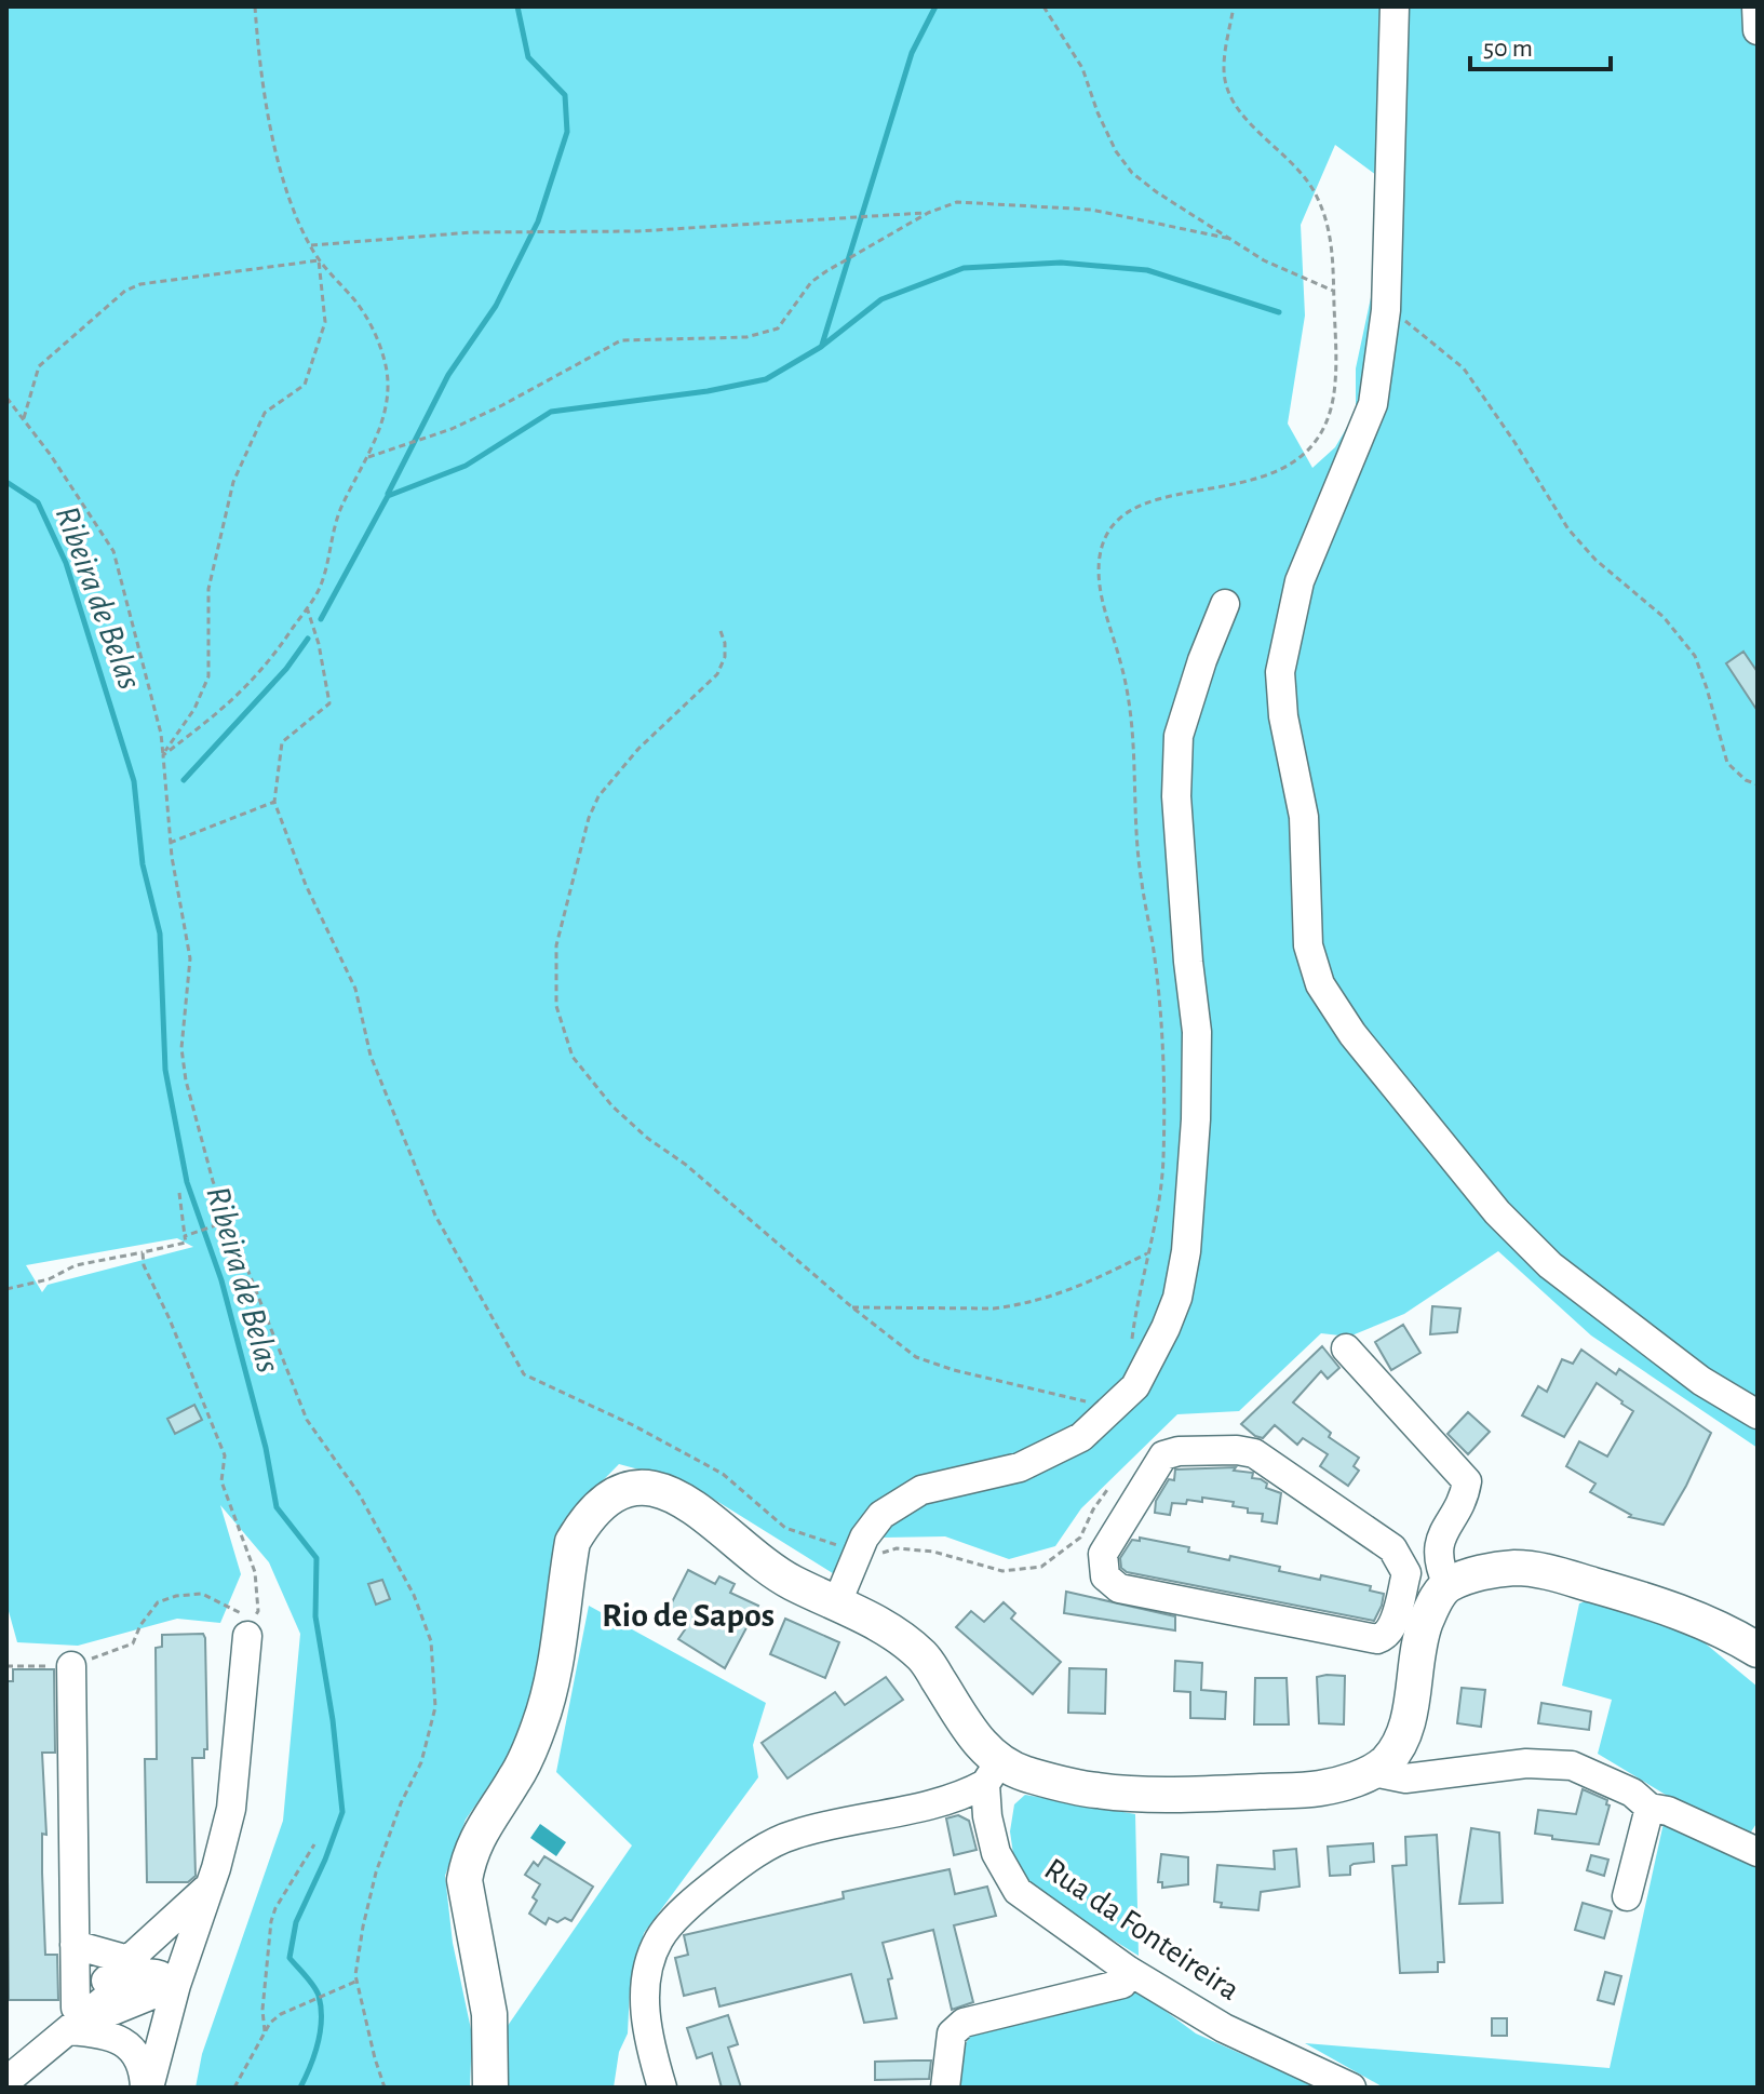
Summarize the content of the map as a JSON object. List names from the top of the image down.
{
  "streets": {
    "street": ["Rua da Fonteireira"]
  },
  "districts": ["Rio de Sapos"],
  "water": ["Ribeira de Belas"],
  "scale_bar": "50 m"
}
